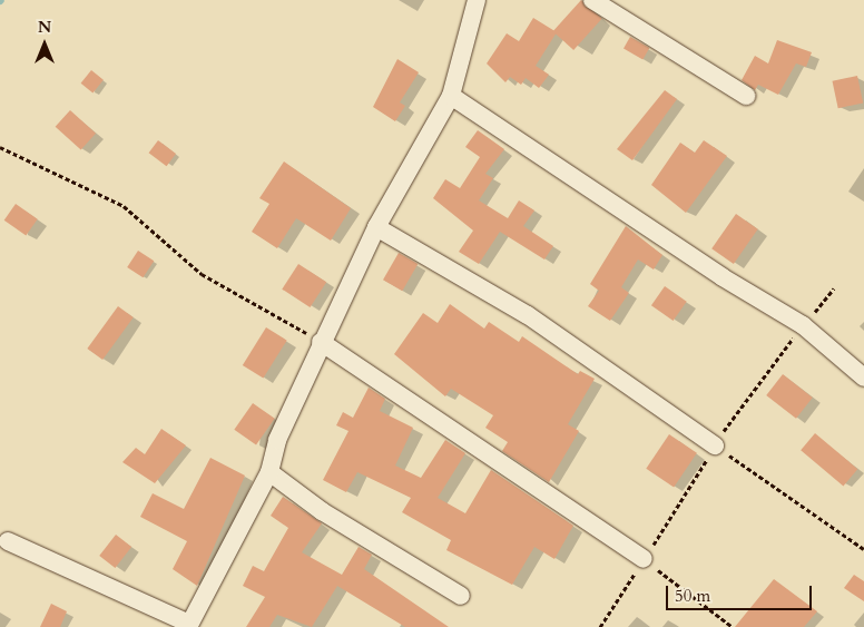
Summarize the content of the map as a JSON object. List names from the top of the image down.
{
  "scale_bar": "50 m",
  "north": "top"
}
